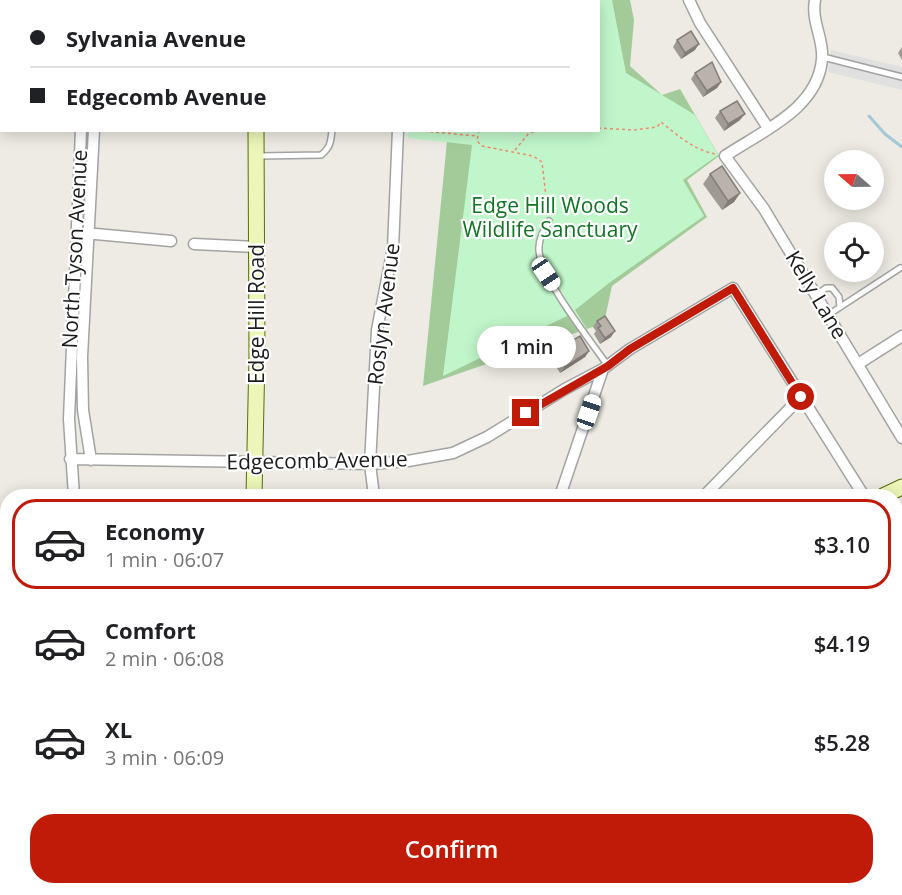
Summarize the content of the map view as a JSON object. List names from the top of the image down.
{
  "streets": {
    "street": [
      "North Tyson Avenue",
      "Kelly Lane",
      "Edge Hill Road",
      "Roslyn Avenue",
      "Edgecomb Avenue"
    ]
  },
  "crossings": [
    ["North Tyson Avenue", "Edgecomb Avenue"],
    ["Edge Hill Road", "Edgecomb Avenue"],
    ["Roslyn Avenue", "Edgecomb Avenue"]
  ],
  "parks": ["Edge Hill Woods Wildlife Sanctuary"],
  "north": "left",
  "page": {
    "banner": ["Sylvania Avenue", "Edgecomb Avenue"],
    "bubble": "1 min",
    "list": [
      {
        "name": "Economy",
        "note": "1 min · 06:07",
        "value": "$3.10"
      },
      {
        "name": "Comfort",
        "note": "2 min · 06:08",
        "value": "$4.19"
      },
      {
        "name": "XL",
        "note": "3 min · 06:09",
        "value": "$5.28"
      }
    ],
    "buttons": "Confirm"
  }
}
